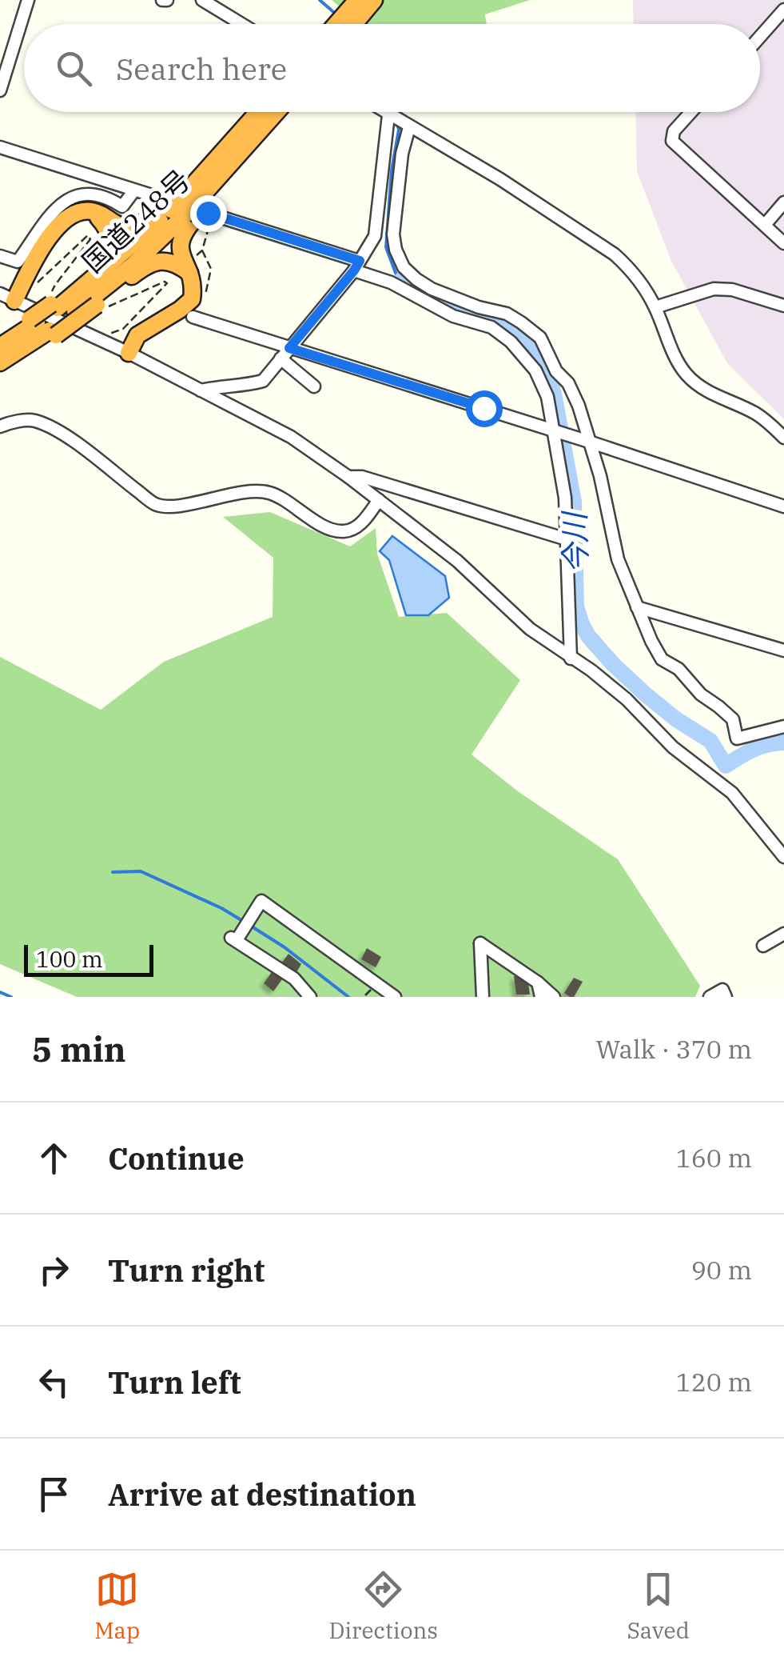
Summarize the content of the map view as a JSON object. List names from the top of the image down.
{
  "streets": {
    "highway": ["国道248号"]
  },
  "water": ["今川"],
  "scale_bar": "100 m",
  "page": {
    "search": "Search here",
    "scale": "100 m",
    "heading": ["5 min", "Walk · 370 m"],
    "list": [
      ["Continue", "160 m"],
      ["Turn right", "90 m"],
      ["Turn left", "120 m"],
      "Arrive at destination"
    ],
    "nav": ["Map", "Directions", "Saved"]
  }
}
